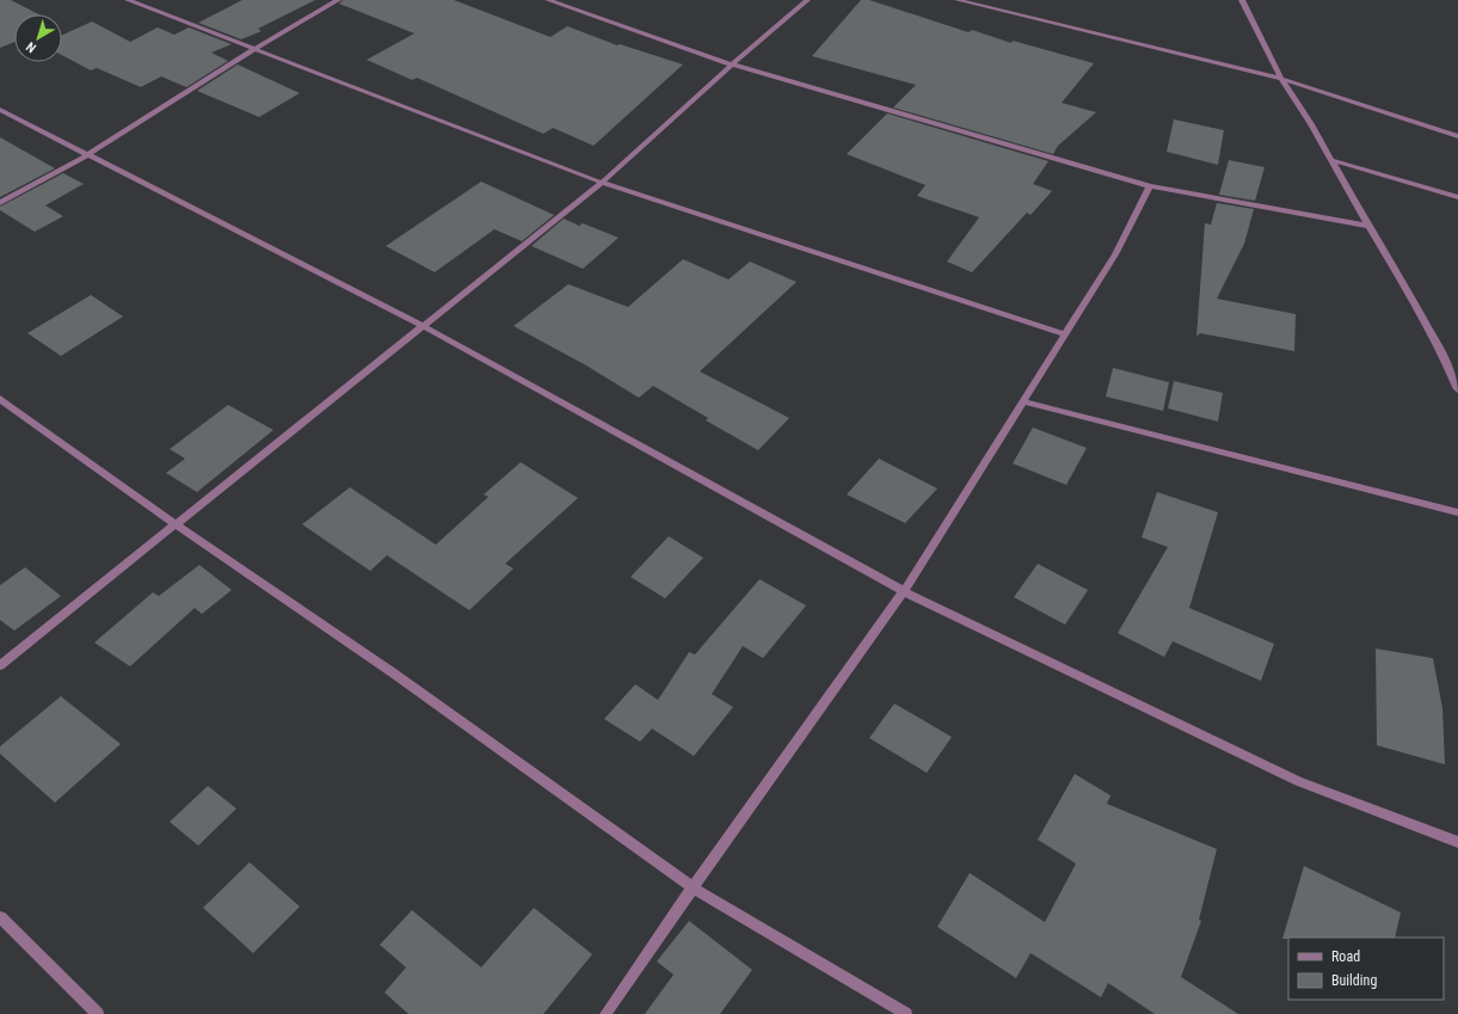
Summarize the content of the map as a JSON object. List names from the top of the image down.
{
  "legend": ["Road", "Building"],
  "north": "bottom left"
}
